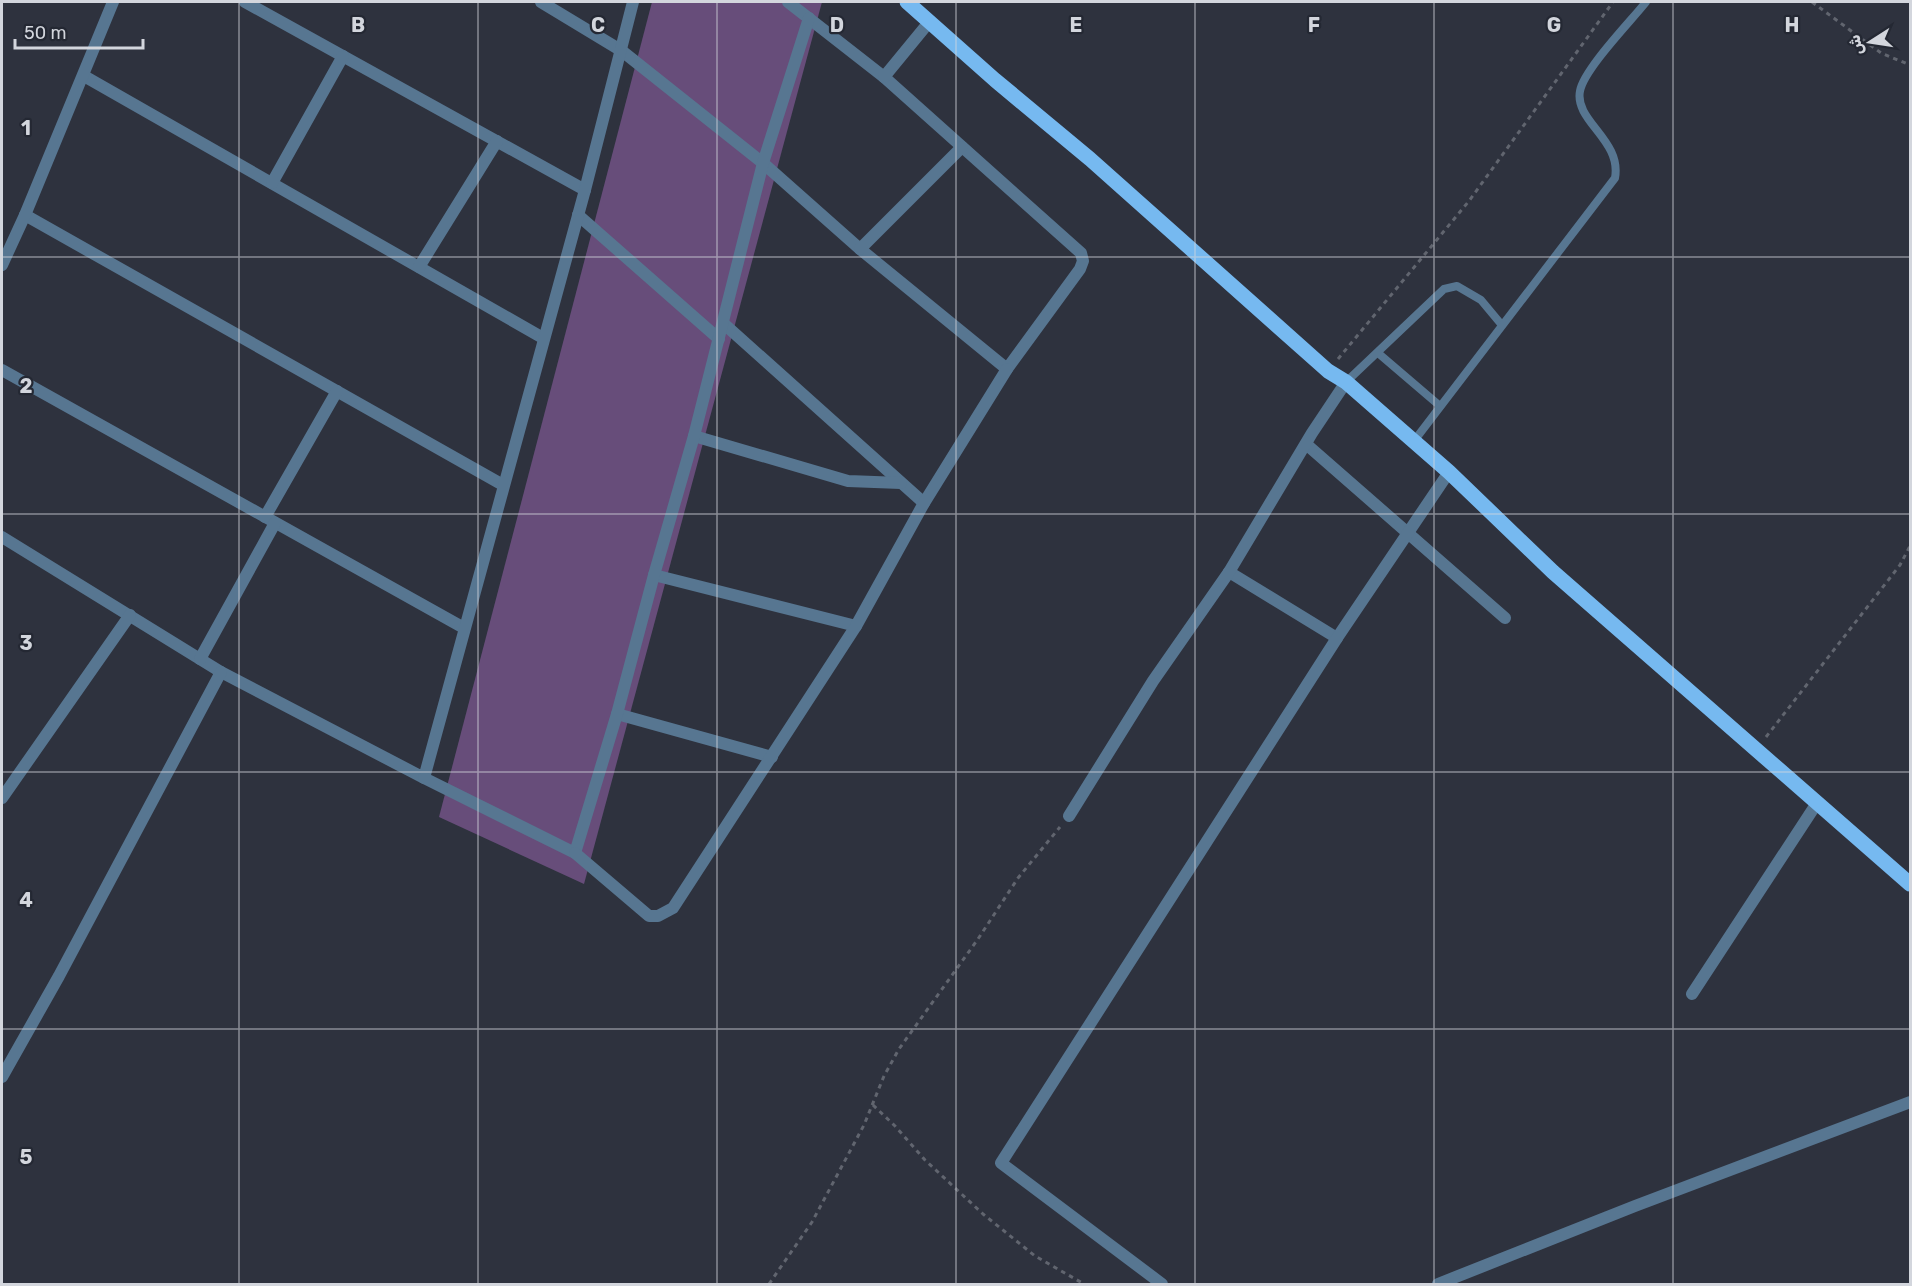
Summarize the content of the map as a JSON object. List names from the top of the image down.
{
  "scale_bar": "50 m",
  "north": "left",
  "grid": {
    "columns": [
      "B",
      "C",
      "D",
      "E",
      "F",
      "G",
      "H"
    ],
    "rows": [
      "1",
      "2",
      "3",
      "4",
      "5"
    ]
  }
}
